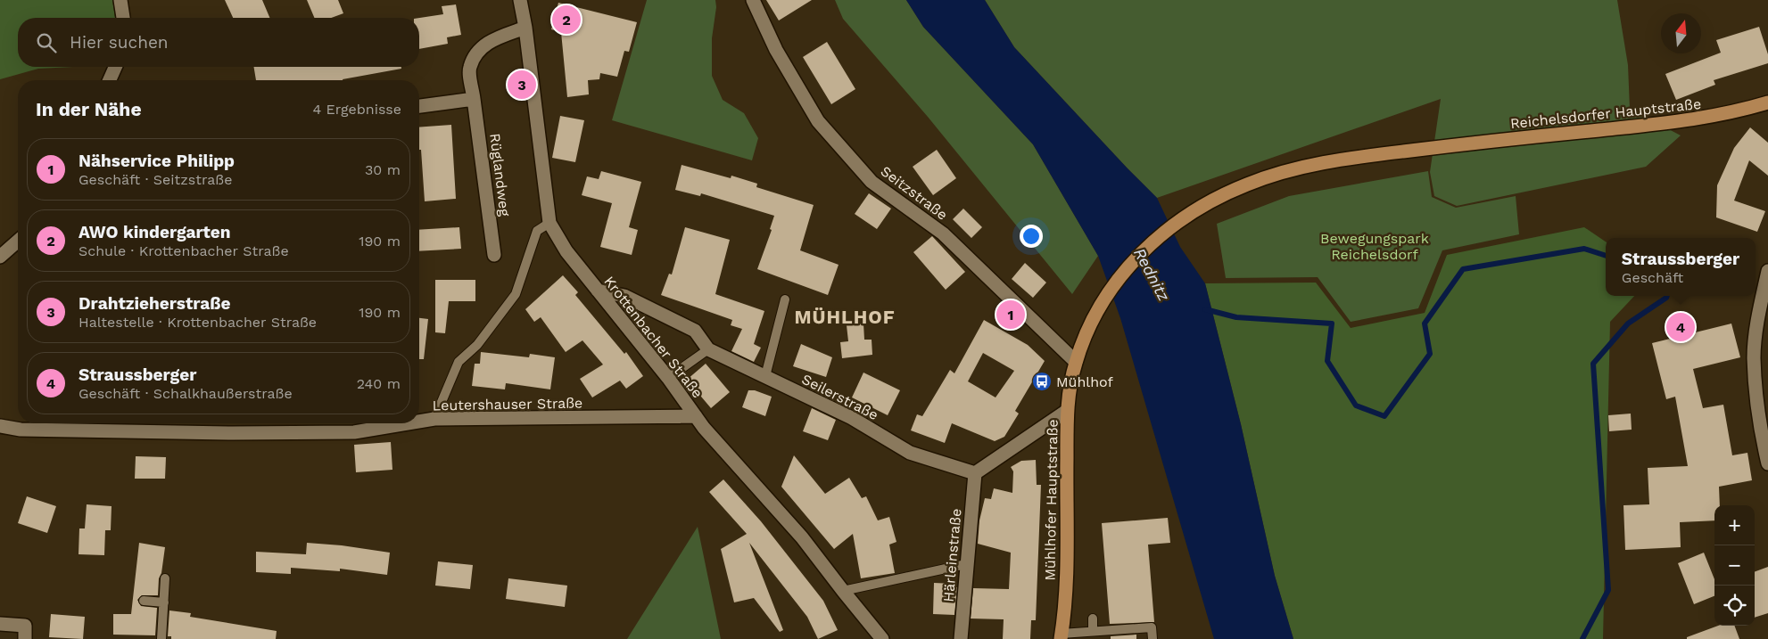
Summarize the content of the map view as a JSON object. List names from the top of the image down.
{
  "streets": {
    "main road": ["Reichelsdorfer Hauptstraße", "Mühlhofer Hauptstraße"],
    "street": [
      "Rüglandweg",
      "Seitzstraße",
      "Krottenbacher Straße",
      "Seilerstraße",
      "Leutershauser Straße",
      "Härleinstraße"
    ]
  },
  "crossings": [
    ["Reichelsdorfer Hauptstraße", "Seitzstraße"],
    ["Reichelsdorfer Hauptstraße", "Mühlhofer Hauptstraße"],
    ["Rüglandweg", "Krottenbacher Straße"],
    ["Seitzstraße", "Mühlhofer Hauptstraße"],
    ["Krottenbacher Straße", "Seilerstraße"],
    ["Krottenbacher Straße", "Leutershauser Straße"],
    ["Seilerstraße", "Härleinstraße"]
  ],
  "districts": ["MÜHLHOF"],
  "water": ["Rednitz"],
  "parks": ["Bewegungspark Reichelsdorf"],
  "places": {
    "bus stop": ["Mühlhof"]
  },
  "north": "top",
  "page": {
    "pins": [
      "2",
      "3",
      "1",
      "4"
    ],
    "search": "Hier suchen",
    "heading": ["In der Nähe", "4 Ergebnisse"],
    "list": [
      {
        "mark": "1",
        "name": "Nähservice Philipp",
        "note": "Geschäft · Seitzstraße",
        "value": "30 m"
      },
      {
        "mark": "2",
        "name": "AWO kindergarten",
        "note": "Schule · Krottenbacher Straße",
        "value": "190 m"
      },
      {
        "mark": "3",
        "name": "Drahtzieherstraße",
        "note": "Haltestelle · Krottenbacher Straße",
        "value": "190 m"
      },
      {
        "mark": "4",
        "name": "Straussberger",
        "note": "Geschäft · Schalkhaußerstraße",
        "value": "240 m"
      }
    ],
    "popup": ["Straussberger", "Geschäft"],
    "map_buttons": ["+", "−"]
  }
}
